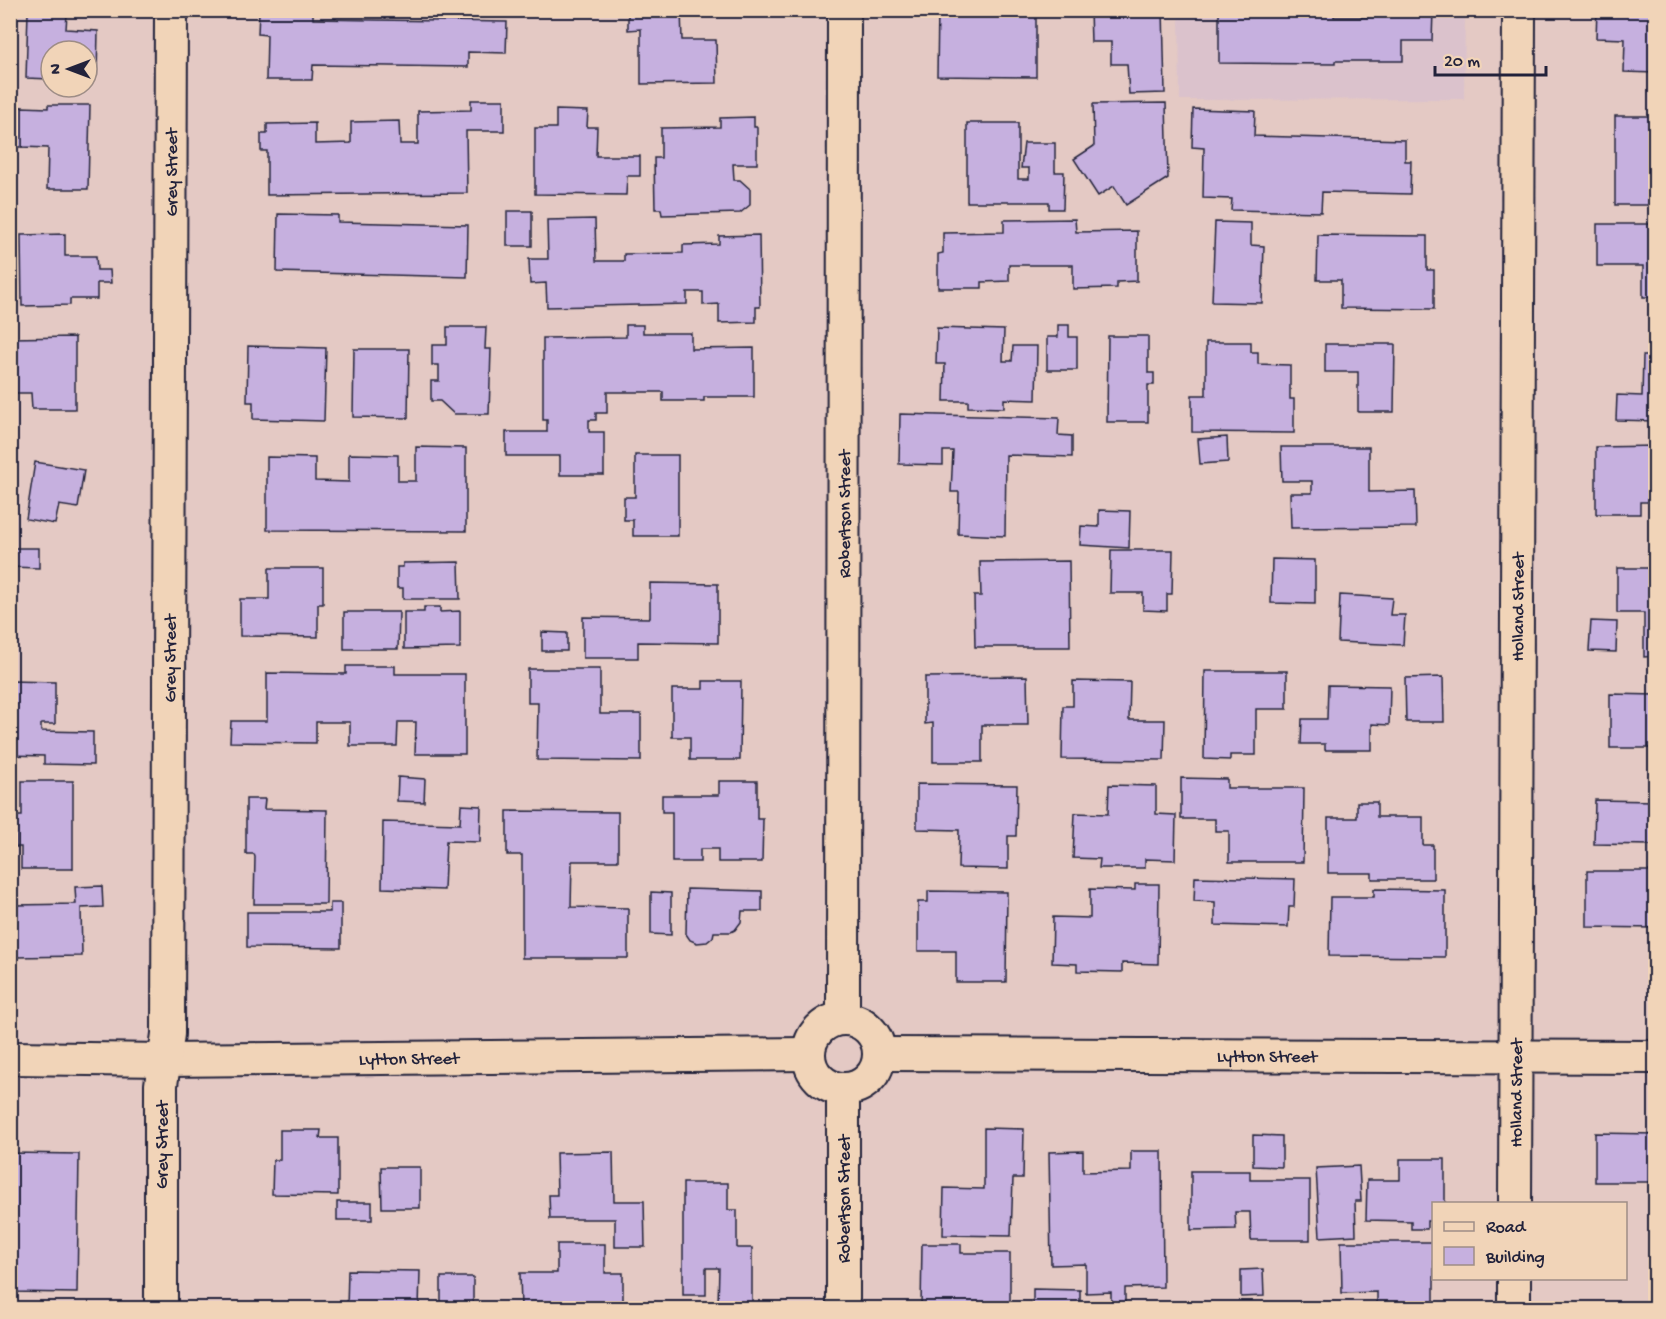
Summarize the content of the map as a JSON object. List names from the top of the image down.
{
  "streets": {
    "street": [
      "Grey Street",
      "Robertson Street",
      "Holland Street",
      "Lytton Street"
    ]
  },
  "crossings": [
    ["Grey Street", "Lytton Street"],
    ["Robertson Street", "Lytton Street"],
    ["Holland Street", "Lytton Street"]
  ],
  "legend": ["Road", "Building"],
  "scale_bar": "20 m",
  "north": "left"
}
